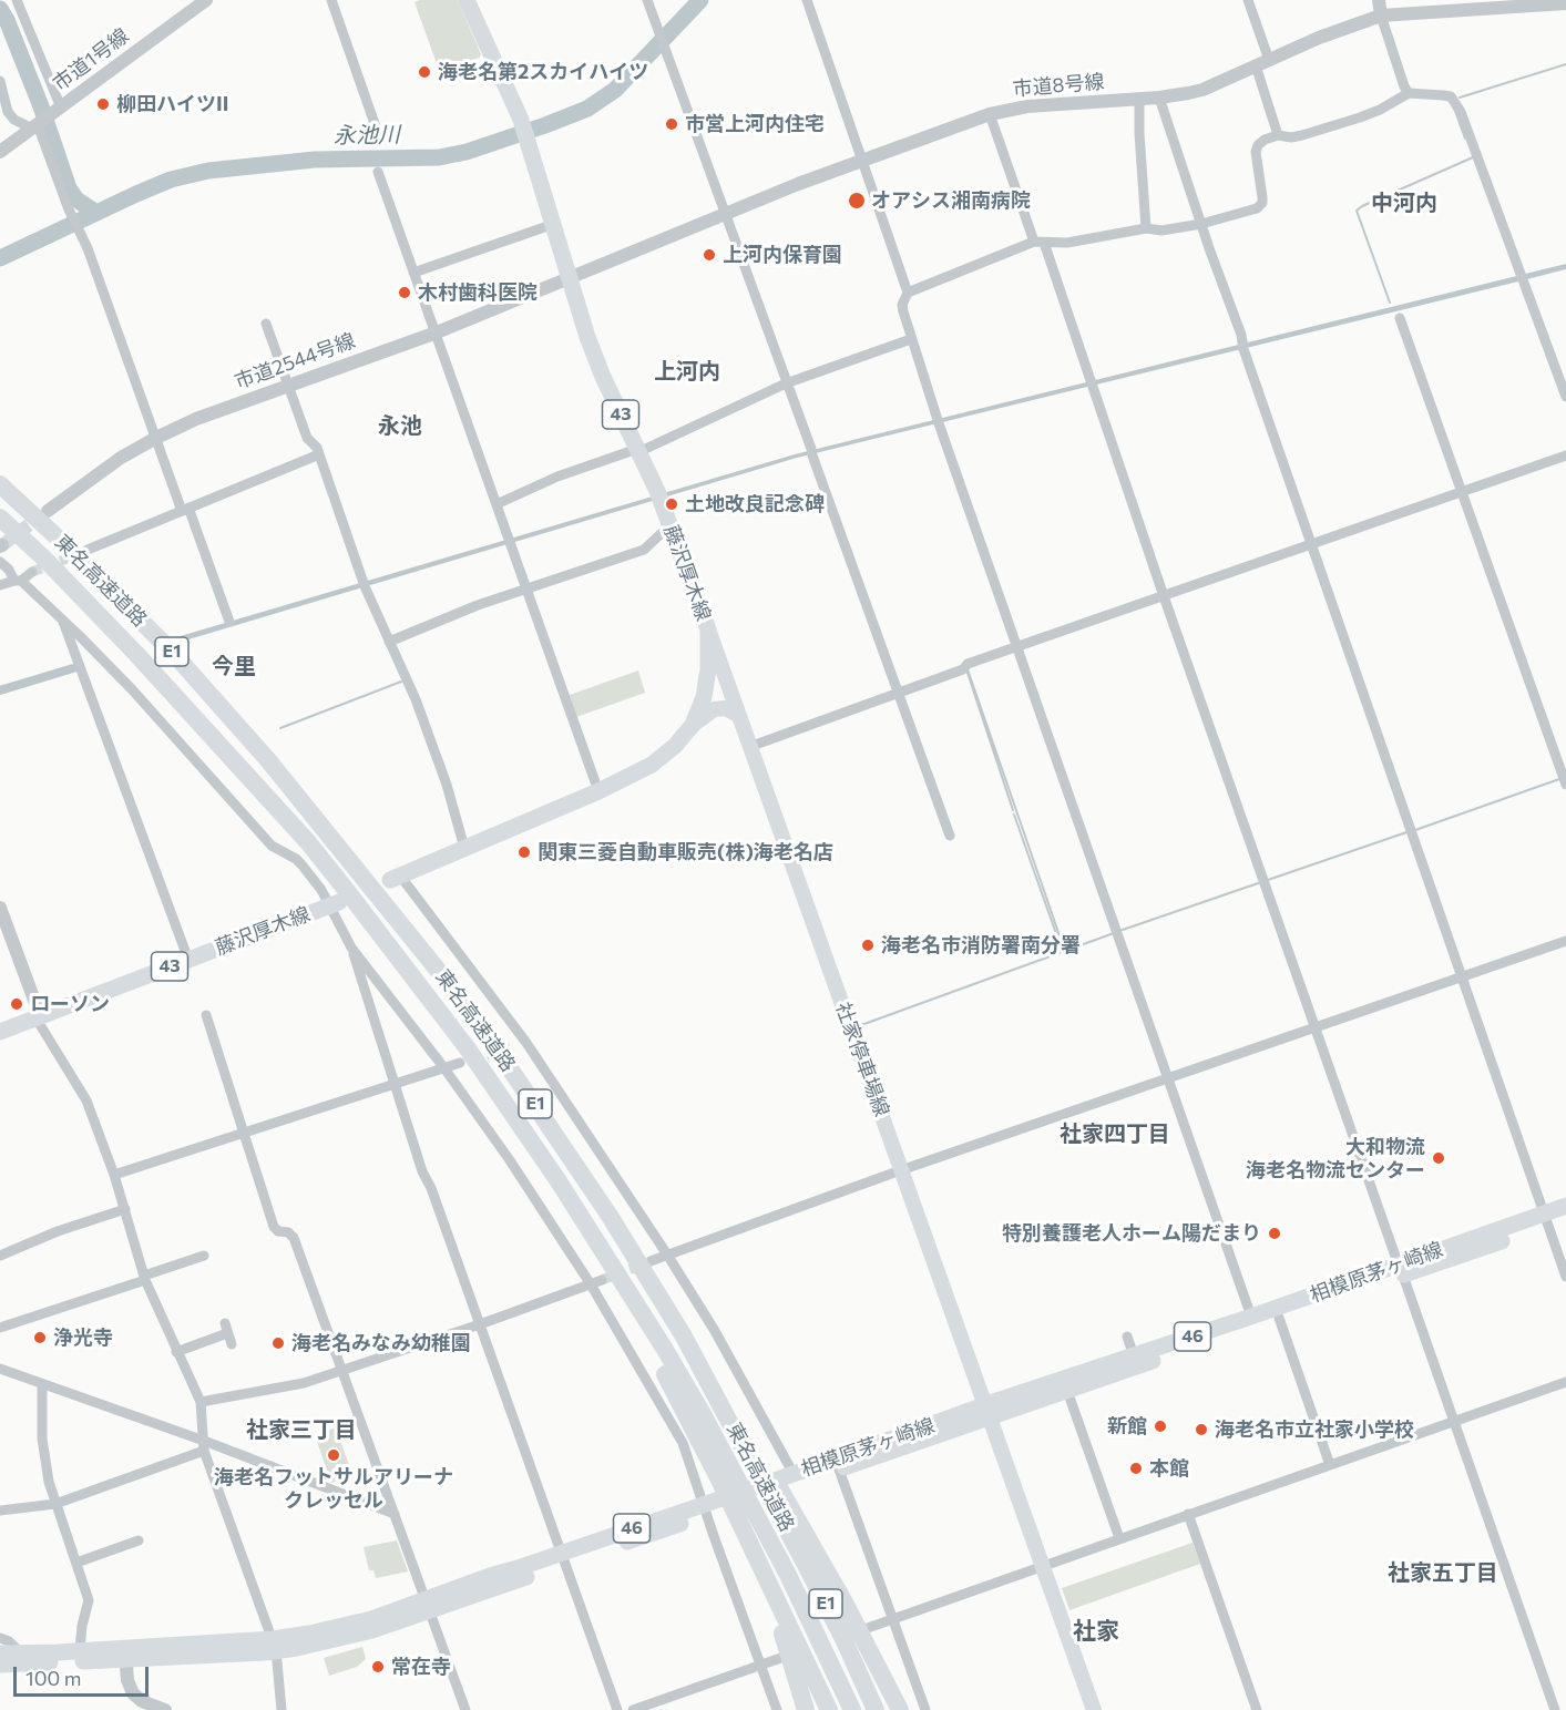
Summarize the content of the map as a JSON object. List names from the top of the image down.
{
  "streets": {
    "highway": ["東名高速道路", "E1"],
    "main road": [
      "43",
      "藤沢厚木線",
      "社家停車場線",
      "相模原茅ヶ崎線",
      "46"
    ],
    "street": ["市道1号線", "市道8号線", "市道2544号線"]
  },
  "crossings": [
    ["市道8号線", "市道2544号線"],
    ["市道8号線", "藤沢厚木線"],
    ["市道2544号線", "藤沢厚木線"],
    ["藤沢厚木線", "東名高速道路"],
    ["藤沢厚木線", "社家停車場線"],
    ["社家停車場線", "相模原茅ヶ崎線"]
  ],
  "districts": [
    "中河内",
    "上河内",
    "永池",
    "今里",
    "社家四丁目",
    "社家三丁目",
    "社家五丁目",
    "社家"
  ],
  "water": ["永池川"],
  "places": [
    "海老名第2スカイハイツ",
    "柳田ハイツII",
    "市営上河内住宅",
    "オアシス湘南病院",
    "上河内保育園",
    "木村歯科医院",
    "土地改良記念碑",
    "関東三菱自動車販売(株)海老名店",
    "海老名市消防署南分署",
    "ローソン",
    "大和物流 海老名物流センター",
    "特別養護老人ホーム陽だまり",
    "浄光寺",
    "海老名みなみ幼稚園",
    "新館",
    "海老名市立社家小学校",
    "海老名フットサルアリーナ クレッセル",
    "本館",
    "常在寺"
  ],
  "scale_bar": "100 m"
}
